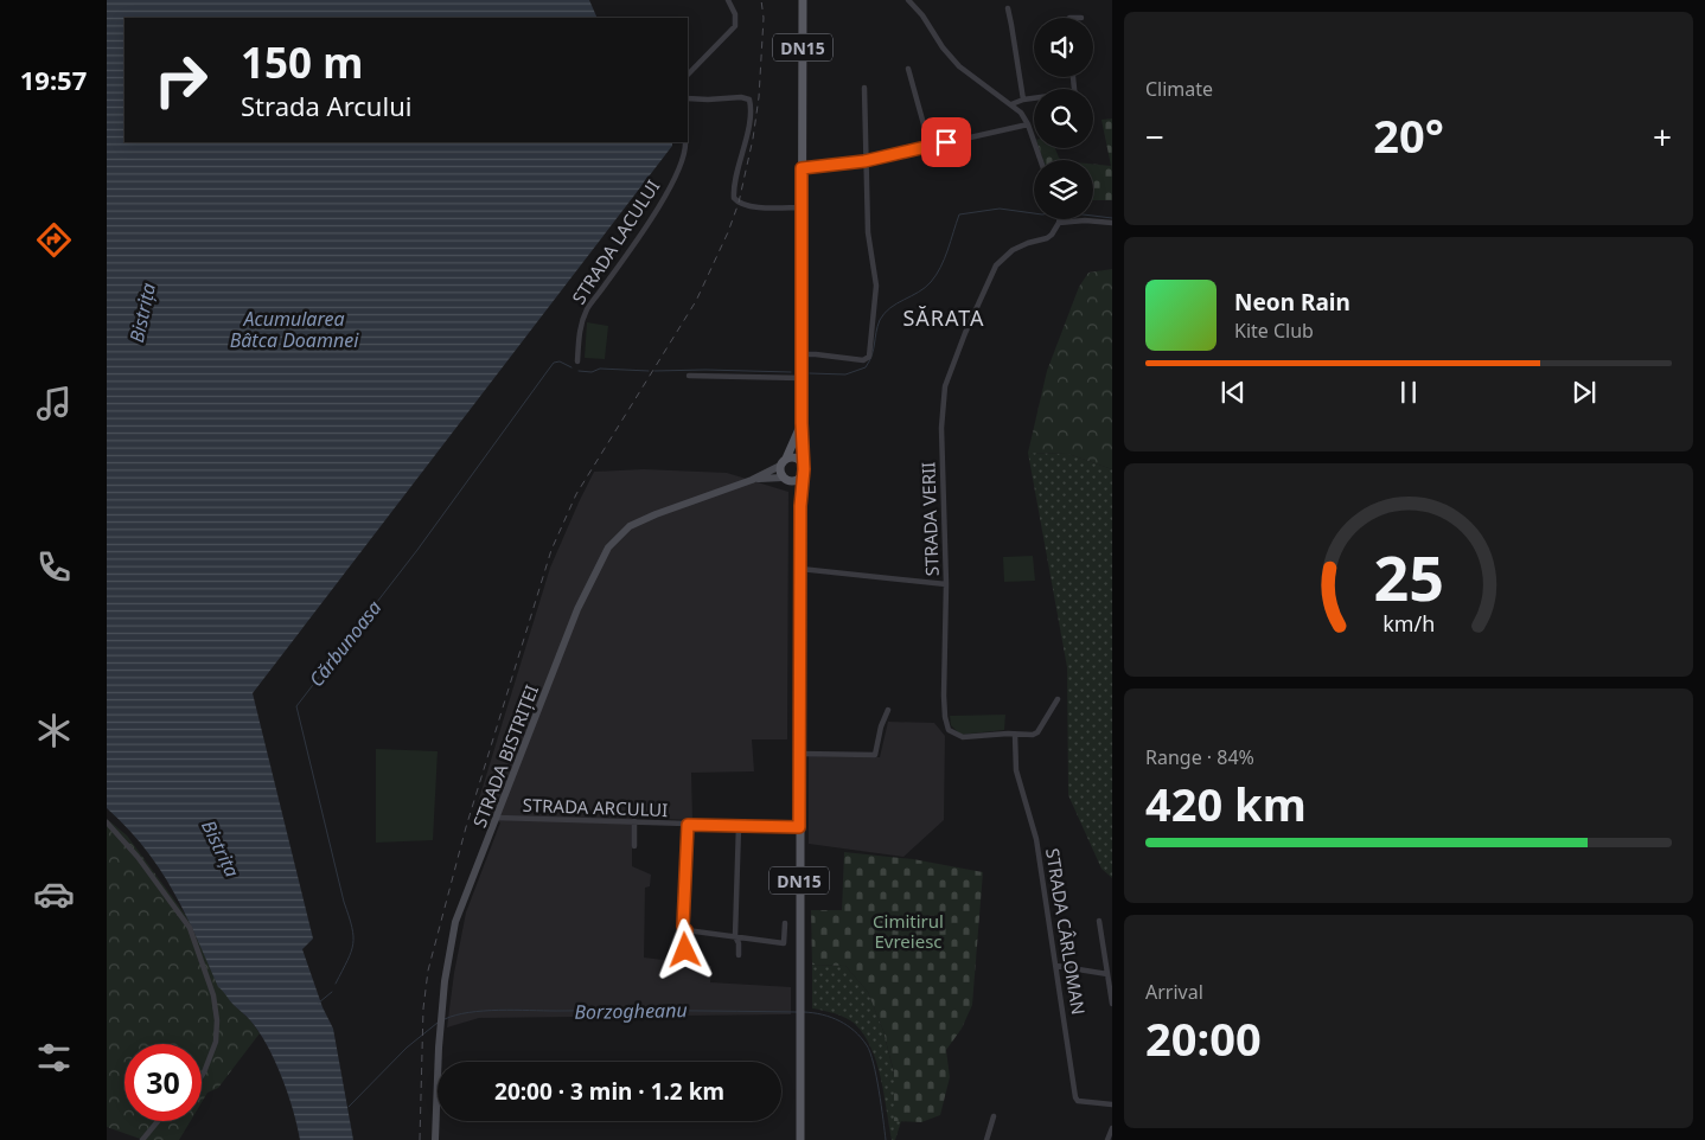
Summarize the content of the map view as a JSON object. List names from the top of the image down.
{
  "streets": {
    "main road": ["DN15", "STRADA BISTRIȚEI"],
    "street": [
      "STRADA LACULUI",
      "STRADA VERII",
      "STRADA ARCULUI",
      "STRADA CÂRLOMAN"
    ]
  },
  "crossings": [
    ["DN15", "STRADA BISTRIȚEI"],
    ["DN15", "STRADA ARCULUI"],
    ["STRADA VERII", "STRADA CÂRLOMAN"],
    ["STRADA BISTRIȚEI", "STRADA ARCULUI"]
  ],
  "districts": ["SĂRATA"],
  "water": [
    "Bistrița",
    "Acumularea Bâtca Doamnei",
    "Cărbunoasa",
    "Borzogheanu"
  ],
  "parks": ["Cimitirul Evreiesc"],
  "page": {
    "tabs": "19:57",
    "tile": [
      "Climate",
      ["Range · 84%", "420 km"],
      ["Arrival", "20:00"]
    ],
    "turn": ["150 m", "Strada Arcului"],
    "heat": ["−", "20°", "+"],
    "song": ["Neon Rain", "Kite Club"],
    "limit": "30",
    "trip": "20:00 · 3 min · 1.2 km",
    "gauge": ["25", "km/h"]
  }
}
